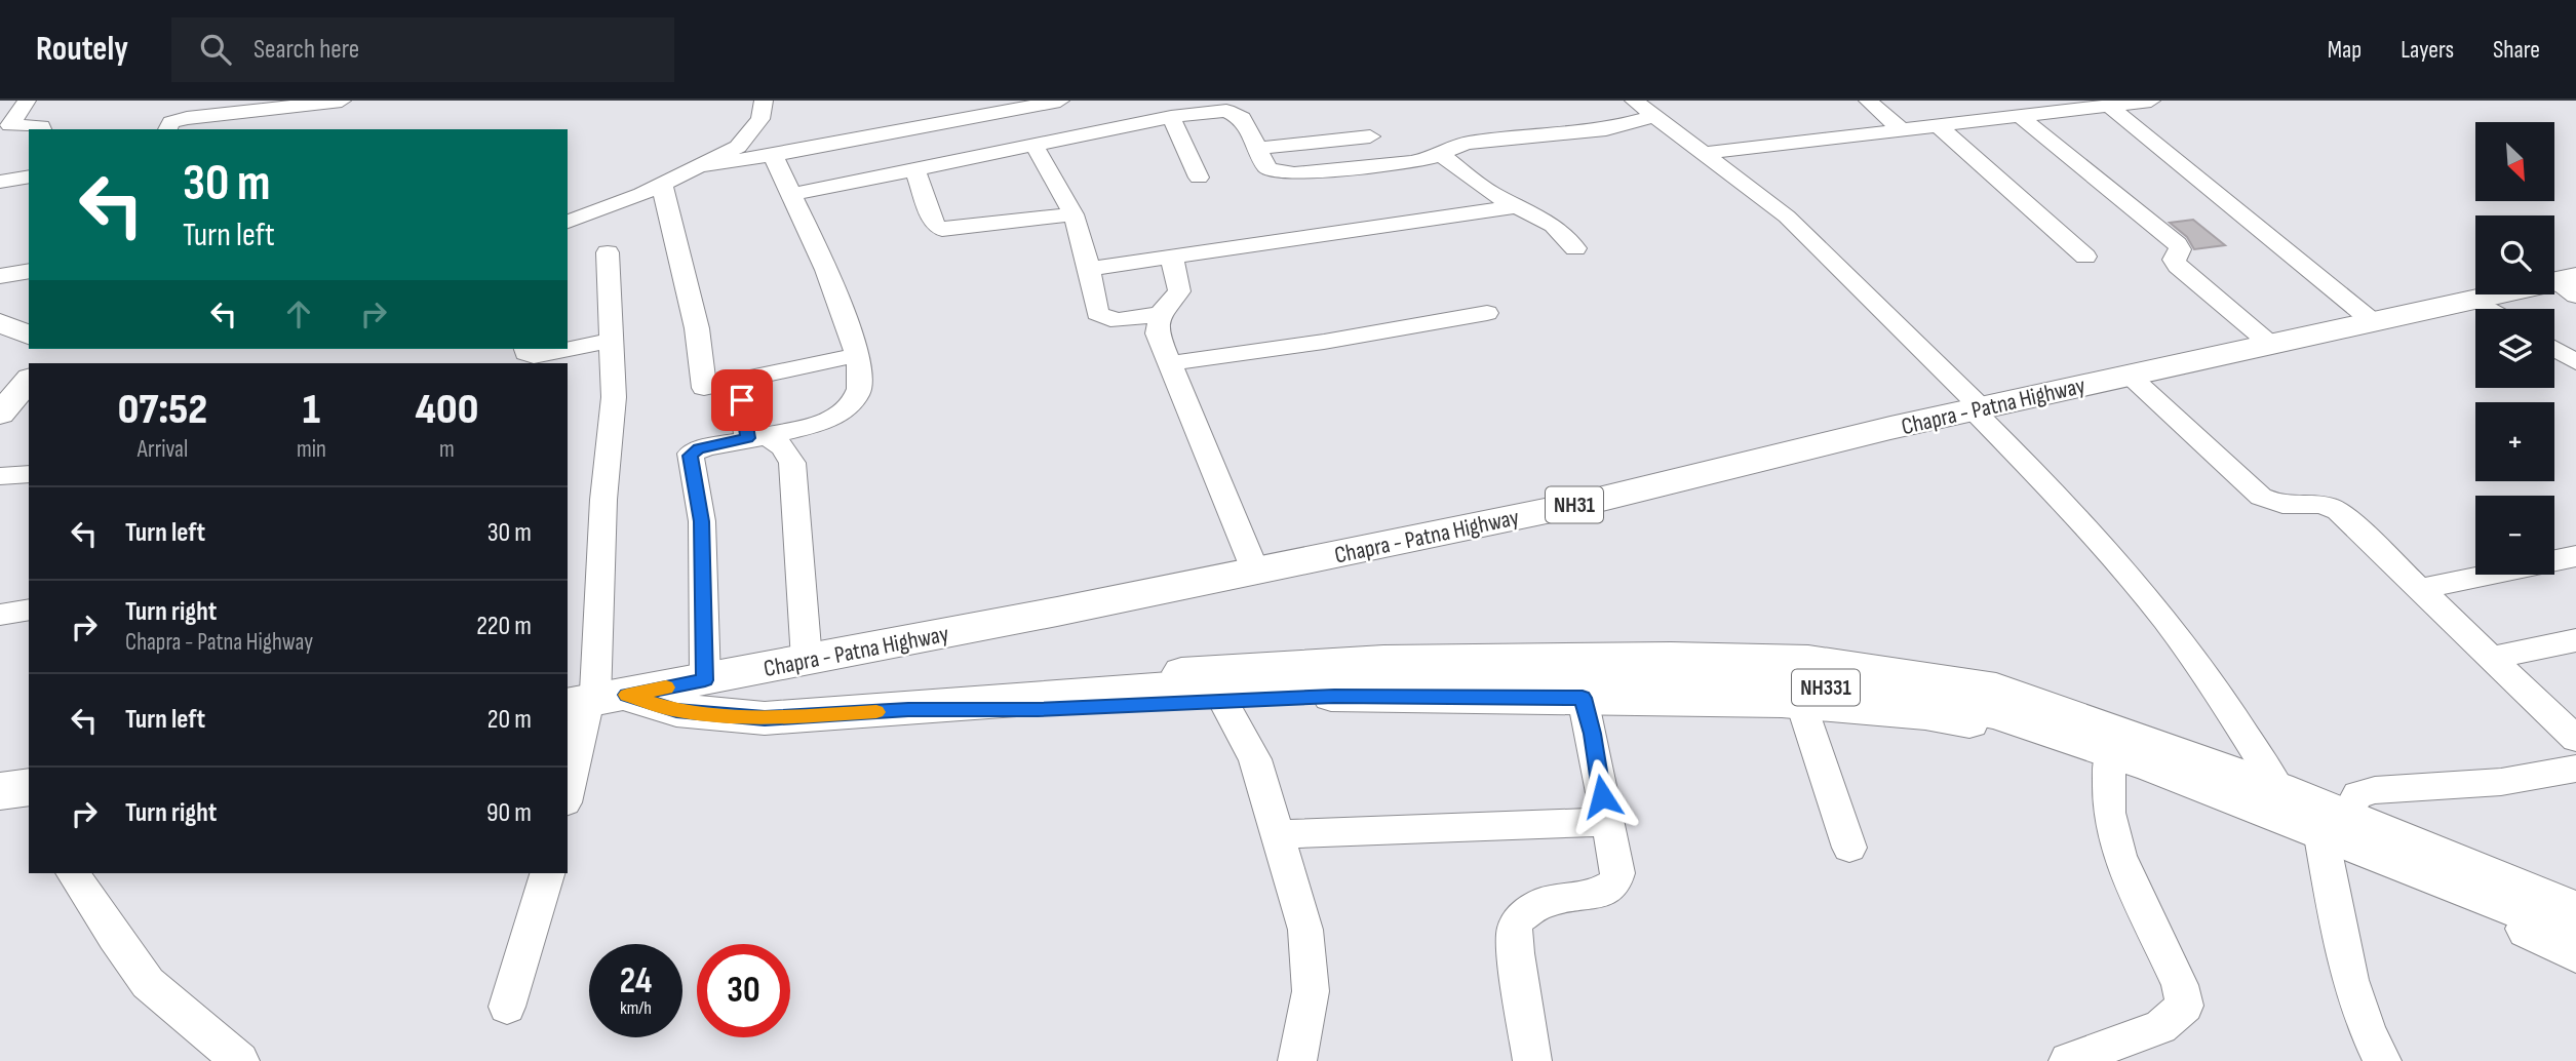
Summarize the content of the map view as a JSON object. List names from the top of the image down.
{
  "streets": {
    "highway": ["Chapra - Patna Highway", "NH31", "NH331"]
  },
  "crossings": [
    ["Chapra - Patna Highway", "NH331"]
  ],
  "north": "bottom right",
  "page": {
    "header": "Routely",
    "search": "Search here",
    "nav": ["Map", "Layers", "Share"],
    "map_buttons": ["+", "−"],
    "turn": ["30 m", "Turn left"],
    "eta": [
      "07:52",
      "Arrival",
      "1",
      "min",
      "400",
      "m"
    ],
    "list": [
      {
        "name": "Turn left",
        "value": "30 m"
      },
      {
        "name": "Turn right",
        "note": "Chapra - Patna Highway",
        "value": "220 m"
      },
      {
        "name": "Turn left",
        "value": "20 m"
      },
      {
        "name": "Turn right",
        "value": "90 m"
      }
    ],
    "speed": "24 km/h",
    "limit": "30"
  }
}
